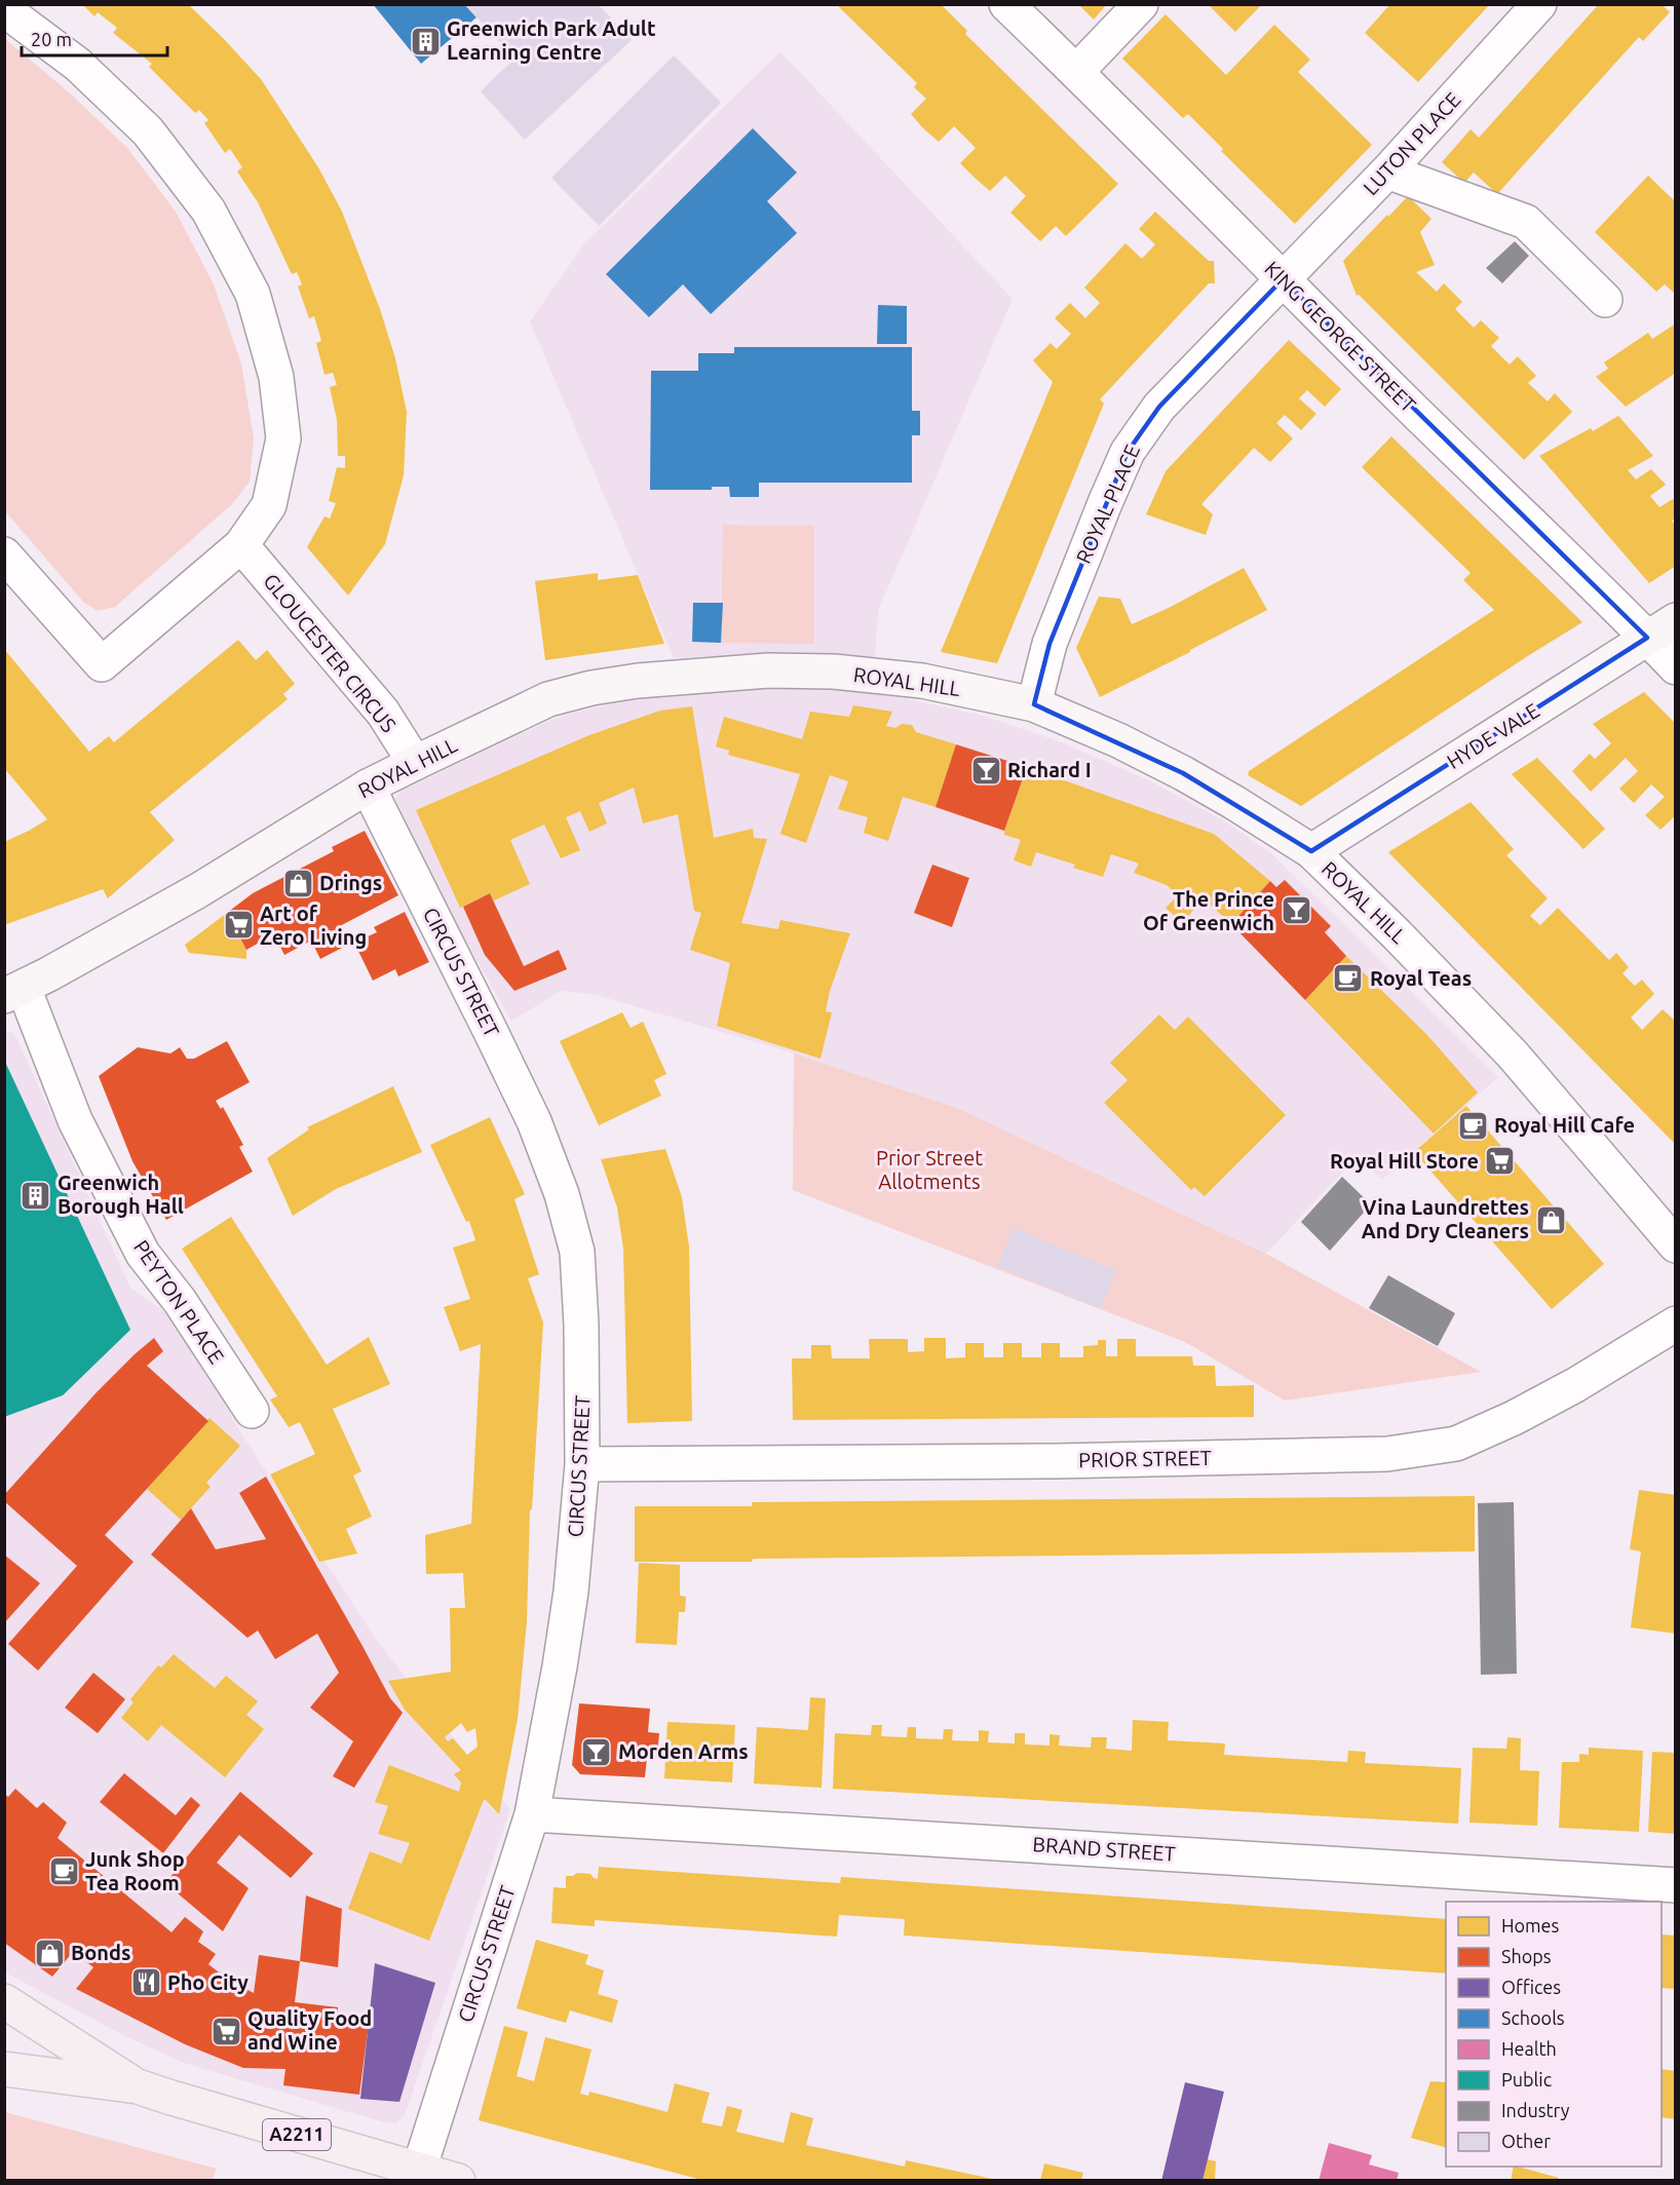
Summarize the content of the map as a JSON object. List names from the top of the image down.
{
  "streets": {
    "main road": ["ROYAL HILL", "HYDE VALE", "A2211"],
    "street": [
      "LUTON PLACE",
      "KING GEORGE STREET",
      "ROYAL PLACE",
      "GLOUCESTER CIRCUS",
      "CIRCUS STREET",
      "PEYTON PLACE",
      "PRIOR STREET",
      "BRAND STREET"
    ]
  },
  "crossings": [
    ["LUTON PLACE", "KING GEORGE STREET"],
    ["LUTON PLACE", "ROYAL PLACE"],
    ["KING GEORGE STREET", "ROYAL PLACE"],
    ["KING GEORGE STREET", "HYDE VALE"],
    ["ROYAL PLACE", "ROYAL HILL"],
    ["GLOUCESTER CIRCUS", "ROYAL HILL"],
    ["ROYAL HILL", "HYDE VALE"],
    ["ROYAL HILL", "CIRCUS STREET"],
    ["ROYAL HILL", "PEYTON PLACE"],
    ["CIRCUS STREET", "PRIOR STREET"],
    ["CIRCUS STREET", "BRAND STREET"],
    ["CIRCUS STREET", "A2211"]
  ],
  "parks": ["Prior Street Allotments"],
  "places": {
    "building": ["Greenwich Park Adult Learning Centre", "Greenwich Borough Hall"],
    "bar": ["Richard I", "The Prince Of Greenwich", "Morden Arms"],
    "shop": ["Drings", "Vina Laundrettes And Dry Cleaners", "Bonds"],
    "supermarket": ["Art of Zero Living", "Royal Hill Store", "Quality Food and Wine"],
    "cafe": ["Royal Teas", "Royal Hill Cafe", "Junk Shop Tea Room"],
    "restaurant": ["Pho City"]
  },
  "legend": [
    "Homes",
    "Shops",
    "Offices",
    "Schools",
    "Health",
    "Public",
    "Industry",
    "Other"
  ],
  "scale_bar": "20 m"
}
